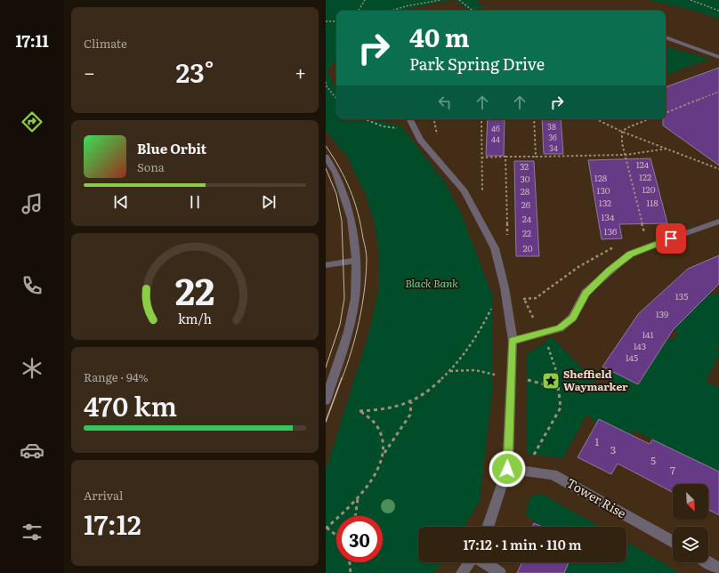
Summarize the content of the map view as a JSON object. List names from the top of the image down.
{
  "streets": {
    "street": ["Tower Rise"]
  },
  "parks": ["Black Bank"],
  "places": {
    "place": ["Sheffield Waymarker"]
  },
  "house_numbers": [
    "38",
    "46",
    "36",
    "44",
    "34",
    "124",
    "32",
    "122",
    "128",
    "30",
    "120",
    "130",
    "28",
    "132",
    "118",
    "26",
    "134",
    "24",
    "136",
    "22",
    "20",
    "135",
    "139",
    "141",
    "143",
    "145",
    "1",
    "3",
    "5",
    "7"
  ],
  "north": "bottom right",
  "page": {
    "tabs": "17:11",
    "tile": [
      "Climate",
      ["Range · 94%", "470 km"],
      ["Arrival", "17:12"]
    ],
    "turn": ["40 m", "Park Spring Drive"],
    "heat": ["−", "23°", "+"],
    "song": ["Blue Orbit", "Sona"],
    "limit": "30",
    "trip": "17:12 · 1 min · 110 m",
    "gauge": ["22", "km/h"]
  }
}
